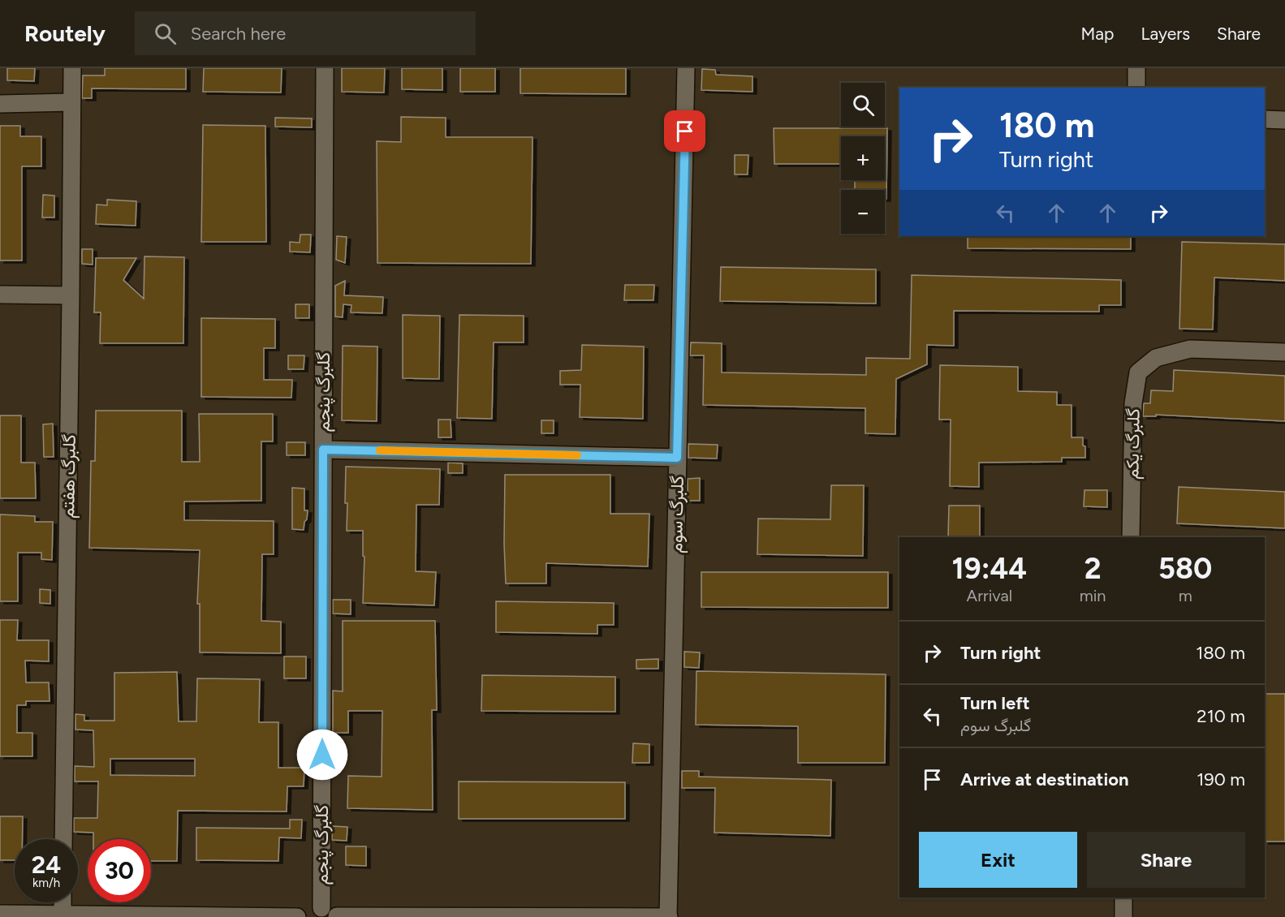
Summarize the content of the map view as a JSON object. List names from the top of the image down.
{
  "streets": {
    "street": [
      "گلبرگ پنجم",
      "گلبرگ یکم",
      "گلبرگ هفتم",
      "گلبرگ سوم"
    ]
  },
  "page": {
    "header": "Routely",
    "search": "Search here",
    "nav": ["Map", "Layers", "Share"],
    "map_buttons": ["+", "−"],
    "turn": ["180 m", "Turn right"],
    "eta": [
      "19:44",
      "Arrival",
      "2",
      "min",
      "580",
      "m"
    ],
    "list": [
      {
        "name": "Turn right",
        "value": "180 m"
      },
      {
        "name": "Turn left",
        "note": "گلبرگ سوم",
        "value": "210 m"
      },
      {
        "name": "Arrive at destination",
        "value": "190 m"
      }
    ],
    "buttons": ["Exit", "Share"],
    "speed": "24 km/h",
    "limit": "30"
  }
}
